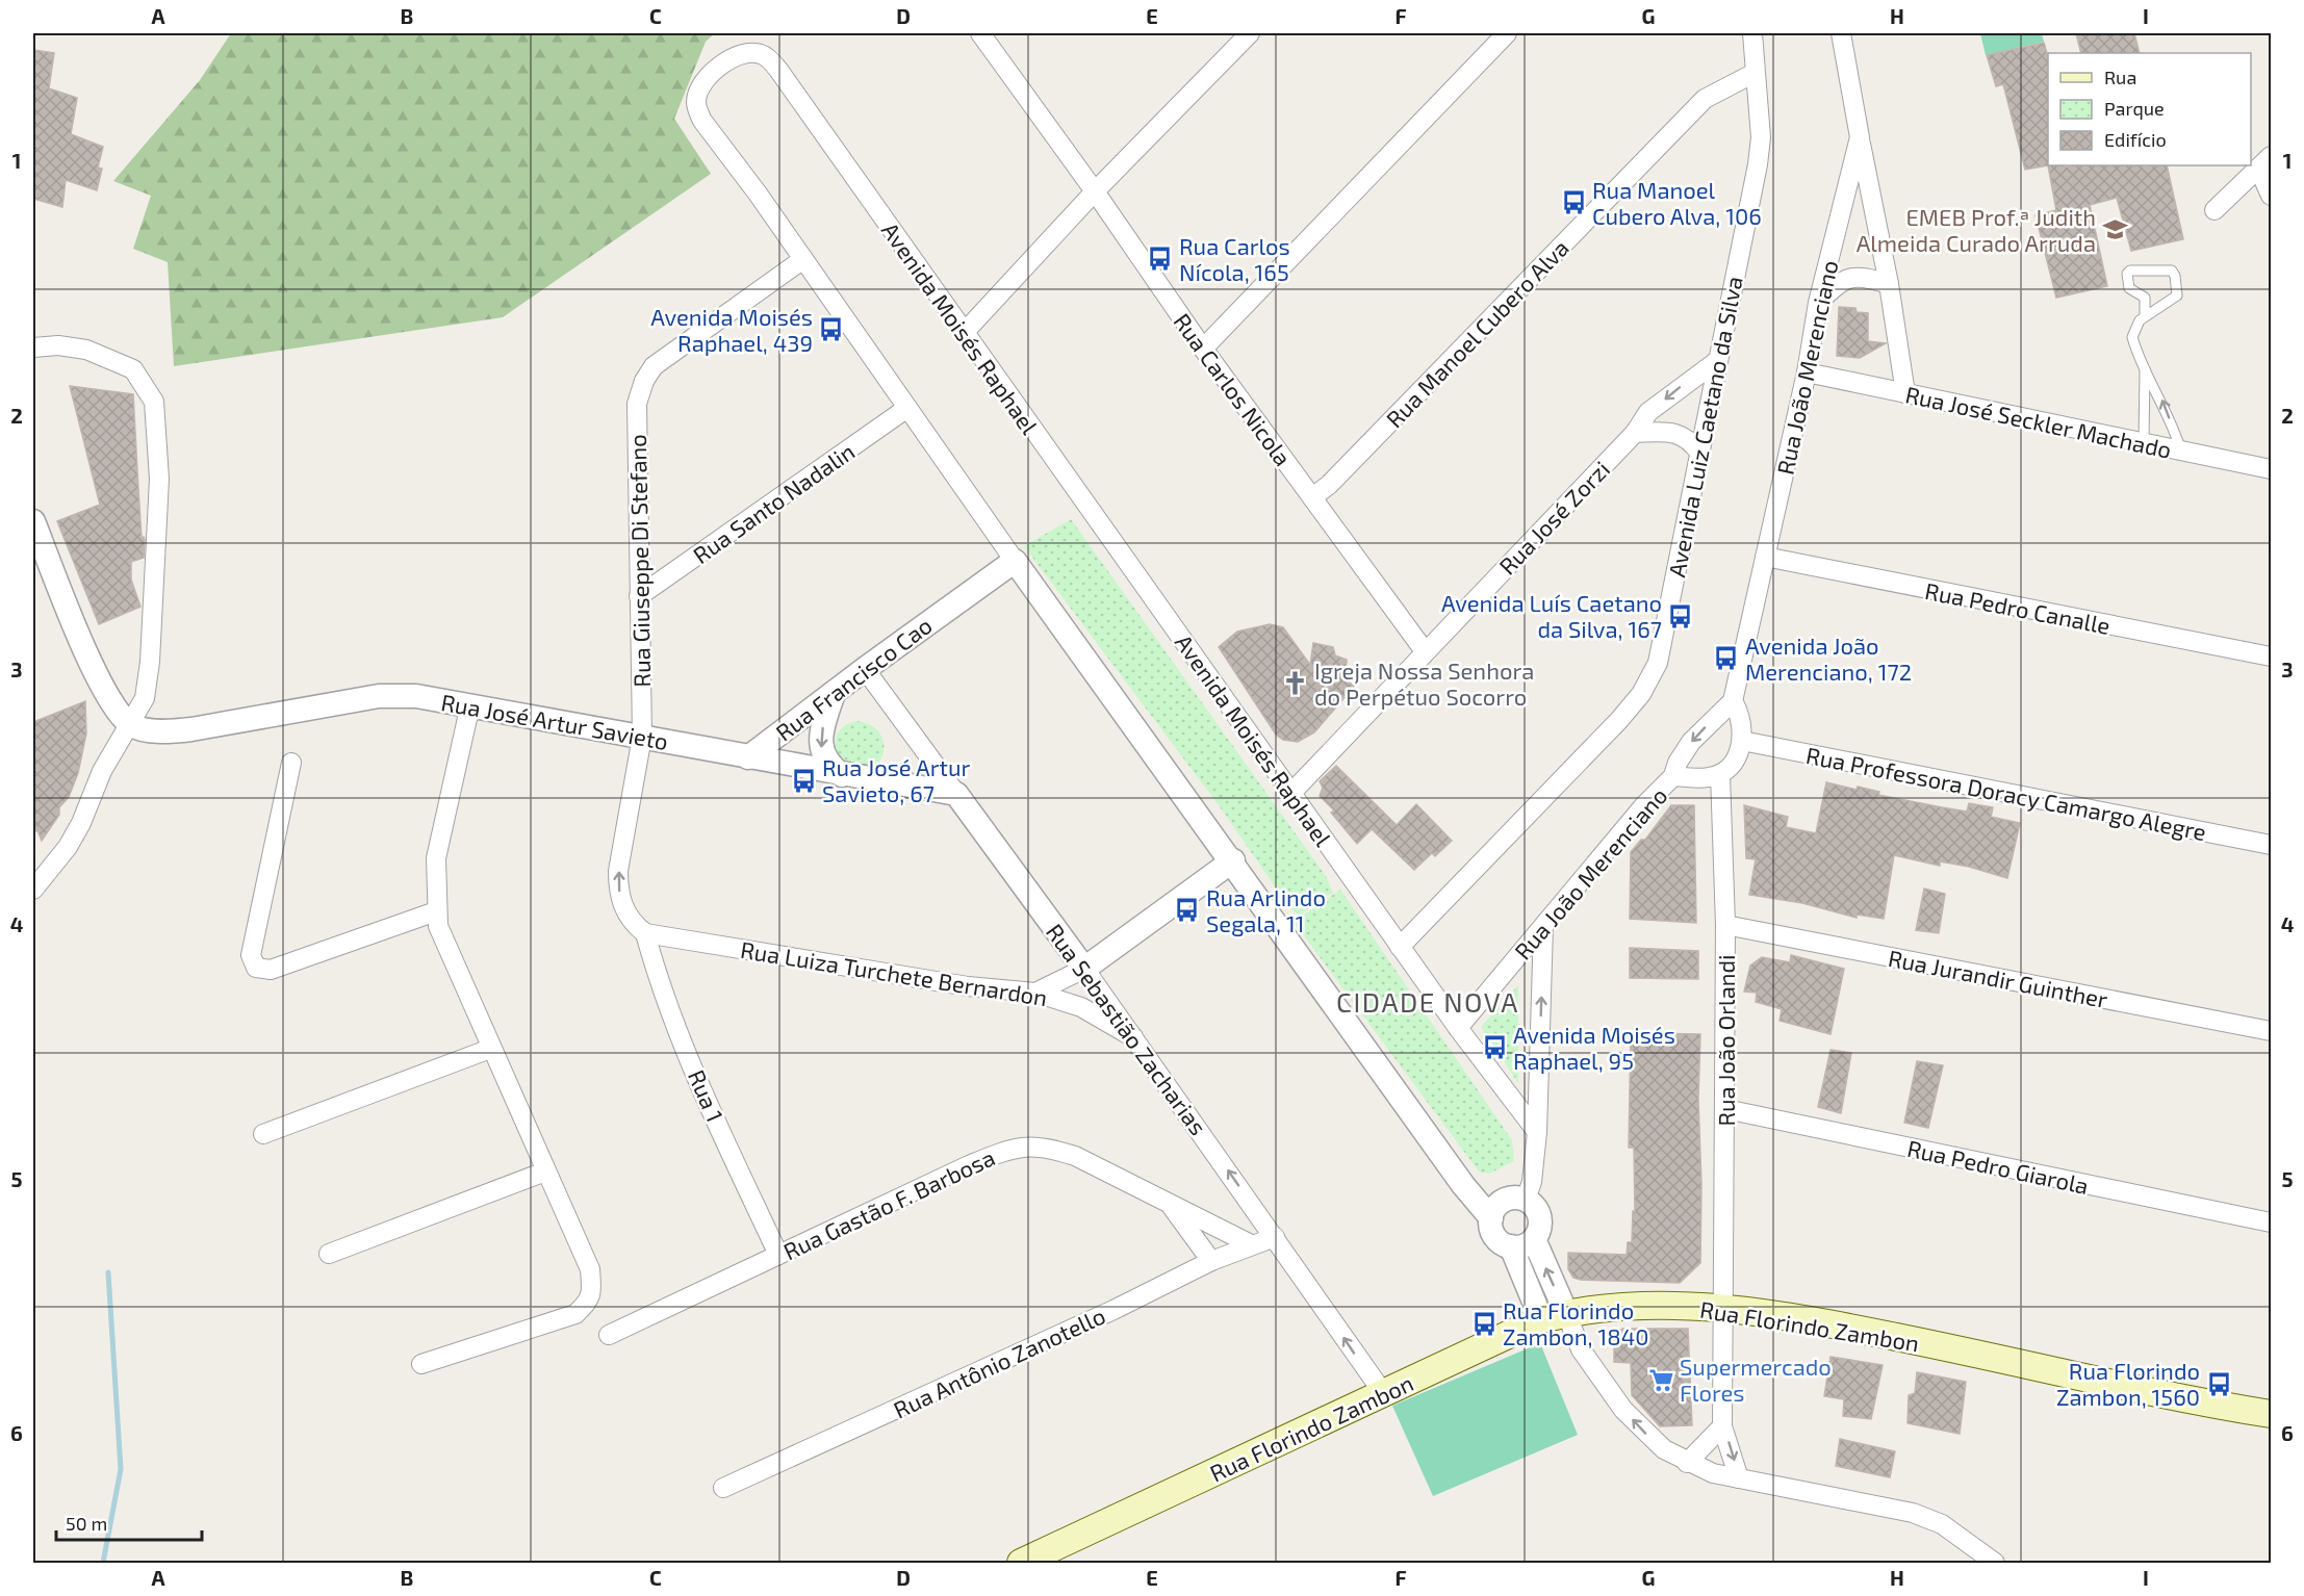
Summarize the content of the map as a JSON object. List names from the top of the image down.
{
  "streets": {
    "main road": ["Rua Florindo Zambon"],
    "street": [
      "Avenida Moisés Raphael",
      "Rua Manoel Cubero Alva",
      "Rua João Merenciano",
      "Rua Carlos Nicola",
      "Rua José Seckler Machado",
      "Avenida Luiz Caetano da Silva",
      "Rua Santo Nadalin",
      "Rua José Zorzi",
      "Rua Giuseppe Di Stefano",
      "Rua Pedro Canalle",
      "Rua Francisco Cao",
      "Rua José Artur Savieto",
      "Rua Professora Doracy Camargo Alegre",
      "Rua Luiza Turchete Bernardon",
      "Rua Jurandir Guinther",
      "Rua Sebastião Zacharias",
      "Rua João Orlandi",
      "Rua 1",
      "Rua Pedro Giarola",
      "Rua Gastão F. Barbosa",
      "Rua Antônio Zanotello"
    ]
  },
  "crossings": [
    ["Avenida Moisés Raphael", "Rua João Merenciano"],
    ["Avenida Moisés Raphael", "Avenida Luiz Caetano da Silva"],
    ["Avenida Moisés Raphael", "Rua Santo Nadalin"],
    ["Avenida Moisés Raphael", "Rua José Zorzi"],
    ["Avenida Moisés Raphael", "Rua Giuseppe Di Stefano"],
    ["Avenida Moisés Raphael", "Rua Francisco Cao"],
    ["Rua Manoel Cubero Alva", "Rua Carlos Nicola"],
    ["Rua Manoel Cubero Alva", "Avenida Luiz Caetano da Silva"],
    ["Rua João Merenciano", "Rua José Seckler Machado"],
    ["Rua João Merenciano", "Rua Pedro Canalle"],
    ["Rua João Merenciano", "Rua João Orlandi"],
    ["Rua Carlos Nicola", "Rua José Zorzi"],
    ["Avenida Luiz Caetano da Silva", "Rua José Zorzi"],
    ["Rua Santo Nadalin", "Rua Giuseppe Di Stefano"],
    ["Rua Giuseppe Di Stefano", "Rua José Artur Savieto"],
    ["Rua Giuseppe Di Stefano", "Rua Luiza Turchete Bernardon"],
    ["Rua Giuseppe Di Stefano", "Rua 1"],
    ["Rua Francisco Cao", "Rua José Artur Savieto"],
    ["Rua Francisco Cao", "Rua Sebastião Zacharias"],
    ["Rua José Artur Savieto", "Rua Sebastião Zacharias"],
    ["Rua Luiza Turchete Bernardon", "Rua Sebastião Zacharias"],
    ["Rua Luiza Turchete Bernardon", "Rua 1"],
    ["Rua Jurandir Guinther", "Rua João Orlandi"],
    ["Rua Sebastião Zacharias", "Rua Florindo Zambon"],
    ["Rua Sebastião Zacharias", "Rua Antônio Zanotello"],
    ["Rua João Orlandi", "Rua Pedro Giarola"],
    ["Rua João Orlandi", "Rua Florindo Zambon"],
    ["Rua 1", "Rua Gastão F. Barbosa"],
    ["Rua Gastão F. Barbosa", "Rua Antônio Zanotello"]
  ],
  "one_way": ["Rua Sebastião Zacharias"],
  "districts": ["CIDADE NOVA"],
  "places": {
    "bus stop": [
      "Rua Manoel Cubero Alva, 106",
      "Rua Carlos Nícola, 165",
      "Avenida Moisés Raphael, 439",
      "Avenida Luís Caetano da Silva, 167",
      "Avenida João Merenciano, 172",
      "Rua José Artur Savieto, 67",
      "Rua Arlindo Segala, 11",
      "Avenida Moisés Raphael, 95",
      "Rua Florindo Zambon, 1840",
      "Rua Florindo Zambon, 1560"
    ],
    "school or university": ["EMEB Prof.ª Judith Almeida Curado Arruda"],
    "church": ["Igreja Nossa Senhora do Perpétuo Socorro"],
    "supermarket": ["Supermercado Flores"]
  },
  "legend": ["Rua", "Parque", "Edifício"],
  "scale_bar": "50 m",
  "grid": {
    "columns": [
      "A",
      "B",
      "C",
      "D",
      "E",
      "F",
      "G",
      "H",
      "I"
    ],
    "rows": [
      "1",
      "2",
      "3",
      "4",
      "5",
      "6"
    ]
  }
}
